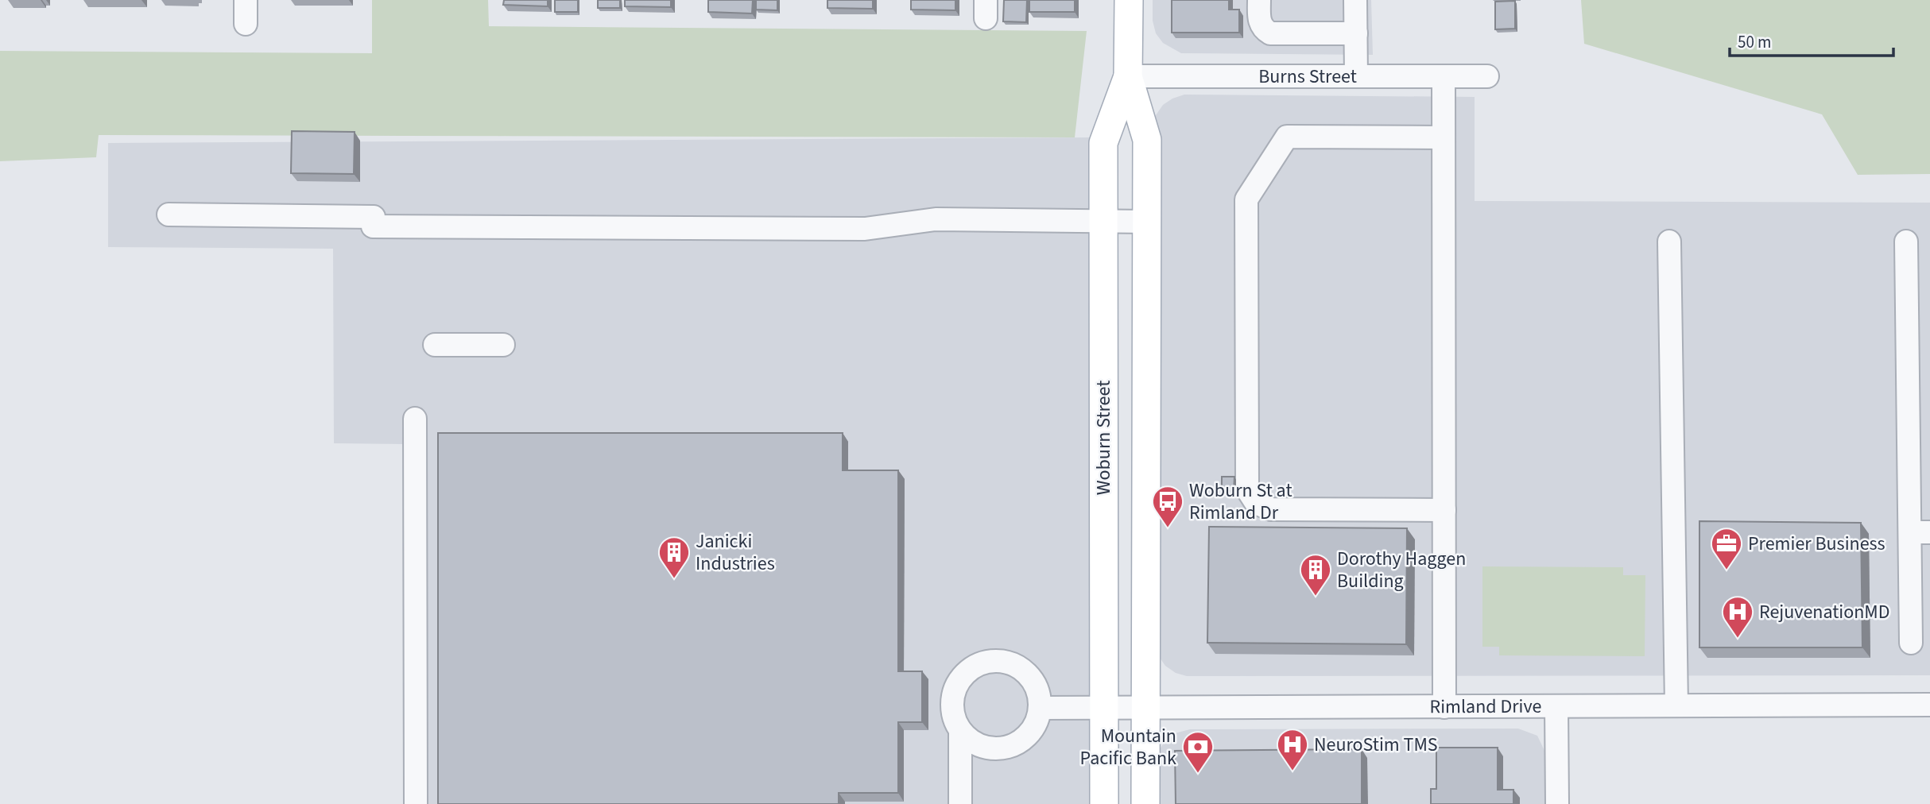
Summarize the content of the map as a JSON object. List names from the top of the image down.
{
  "streets": {
    "main road": ["Woburn Street"],
    "street": ["Burns Street", "Rimland Drive"]
  },
  "crossings": [
    ["Burns Street", "Woburn Street"],
    ["Woburn Street", "Rimland Drive"]
  ],
  "places": {
    "bus stop": ["Woburn St at Rimland Dr"],
    "office": ["Premier Business"],
    "building": ["Janicki Industries", "Dorothy Haggen Building"],
    "hospital": ["RejuvenationMD", "NeuroStim TMS"],
    "bank": ["Mountain Pacific Bank"]
  },
  "scale_bar": "50 m"
}
